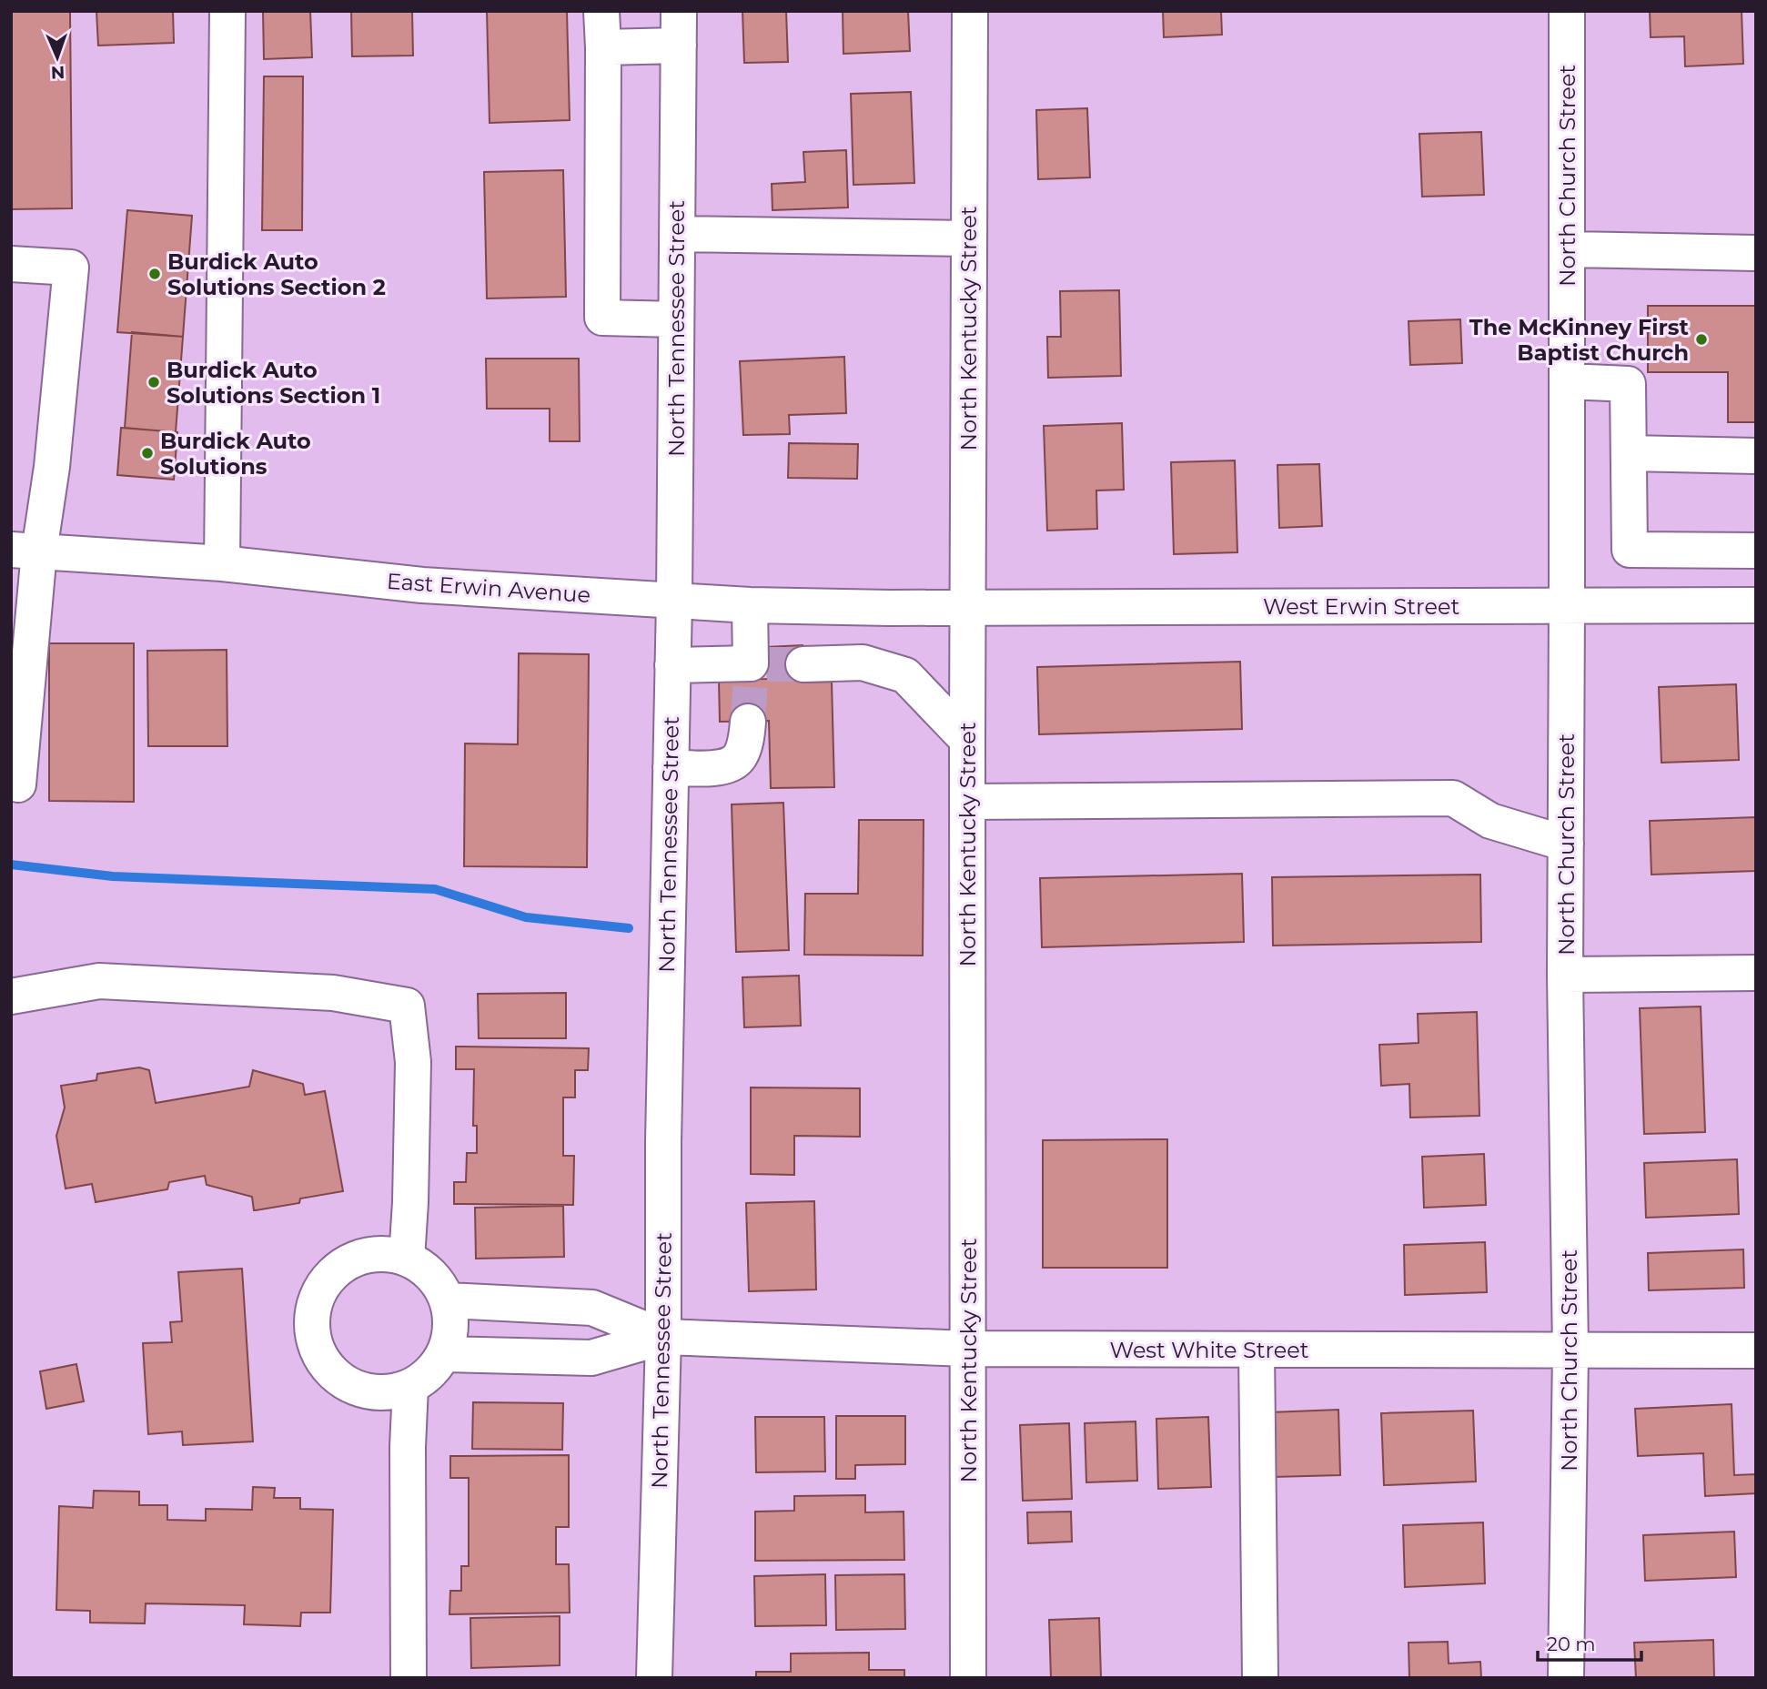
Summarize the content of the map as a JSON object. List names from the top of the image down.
{
  "streets": {
    "street": [
      "North Church Street",
      "North Tennessee Street",
      "North Kentucky Street",
      "East Erwin Avenue",
      "West Erwin Street",
      "West White Street"
    ]
  },
  "crossings": [
    ["North Church Street", "West Erwin Street"],
    ["North Church Street", "West White Street"],
    ["North Tennessee Street", "East Erwin Avenue"],
    ["North Tennessee Street", "West White Street"],
    ["North Kentucky Street", "East Erwin Avenue"],
    ["North Kentucky Street", "West Erwin Street"],
    ["North Kentucky Street", "West White Street"],
    ["East Erwin Avenue", "West Erwin Street"]
  ],
  "places": [
    "Burdick Auto Solutions Section 2",
    "The McKinney First Baptist Church",
    "Burdick Auto Solutions Section 1",
    "Burdick Auto Solutions"
  ],
  "scale_bar": "20 m",
  "north": "bottom"
}
